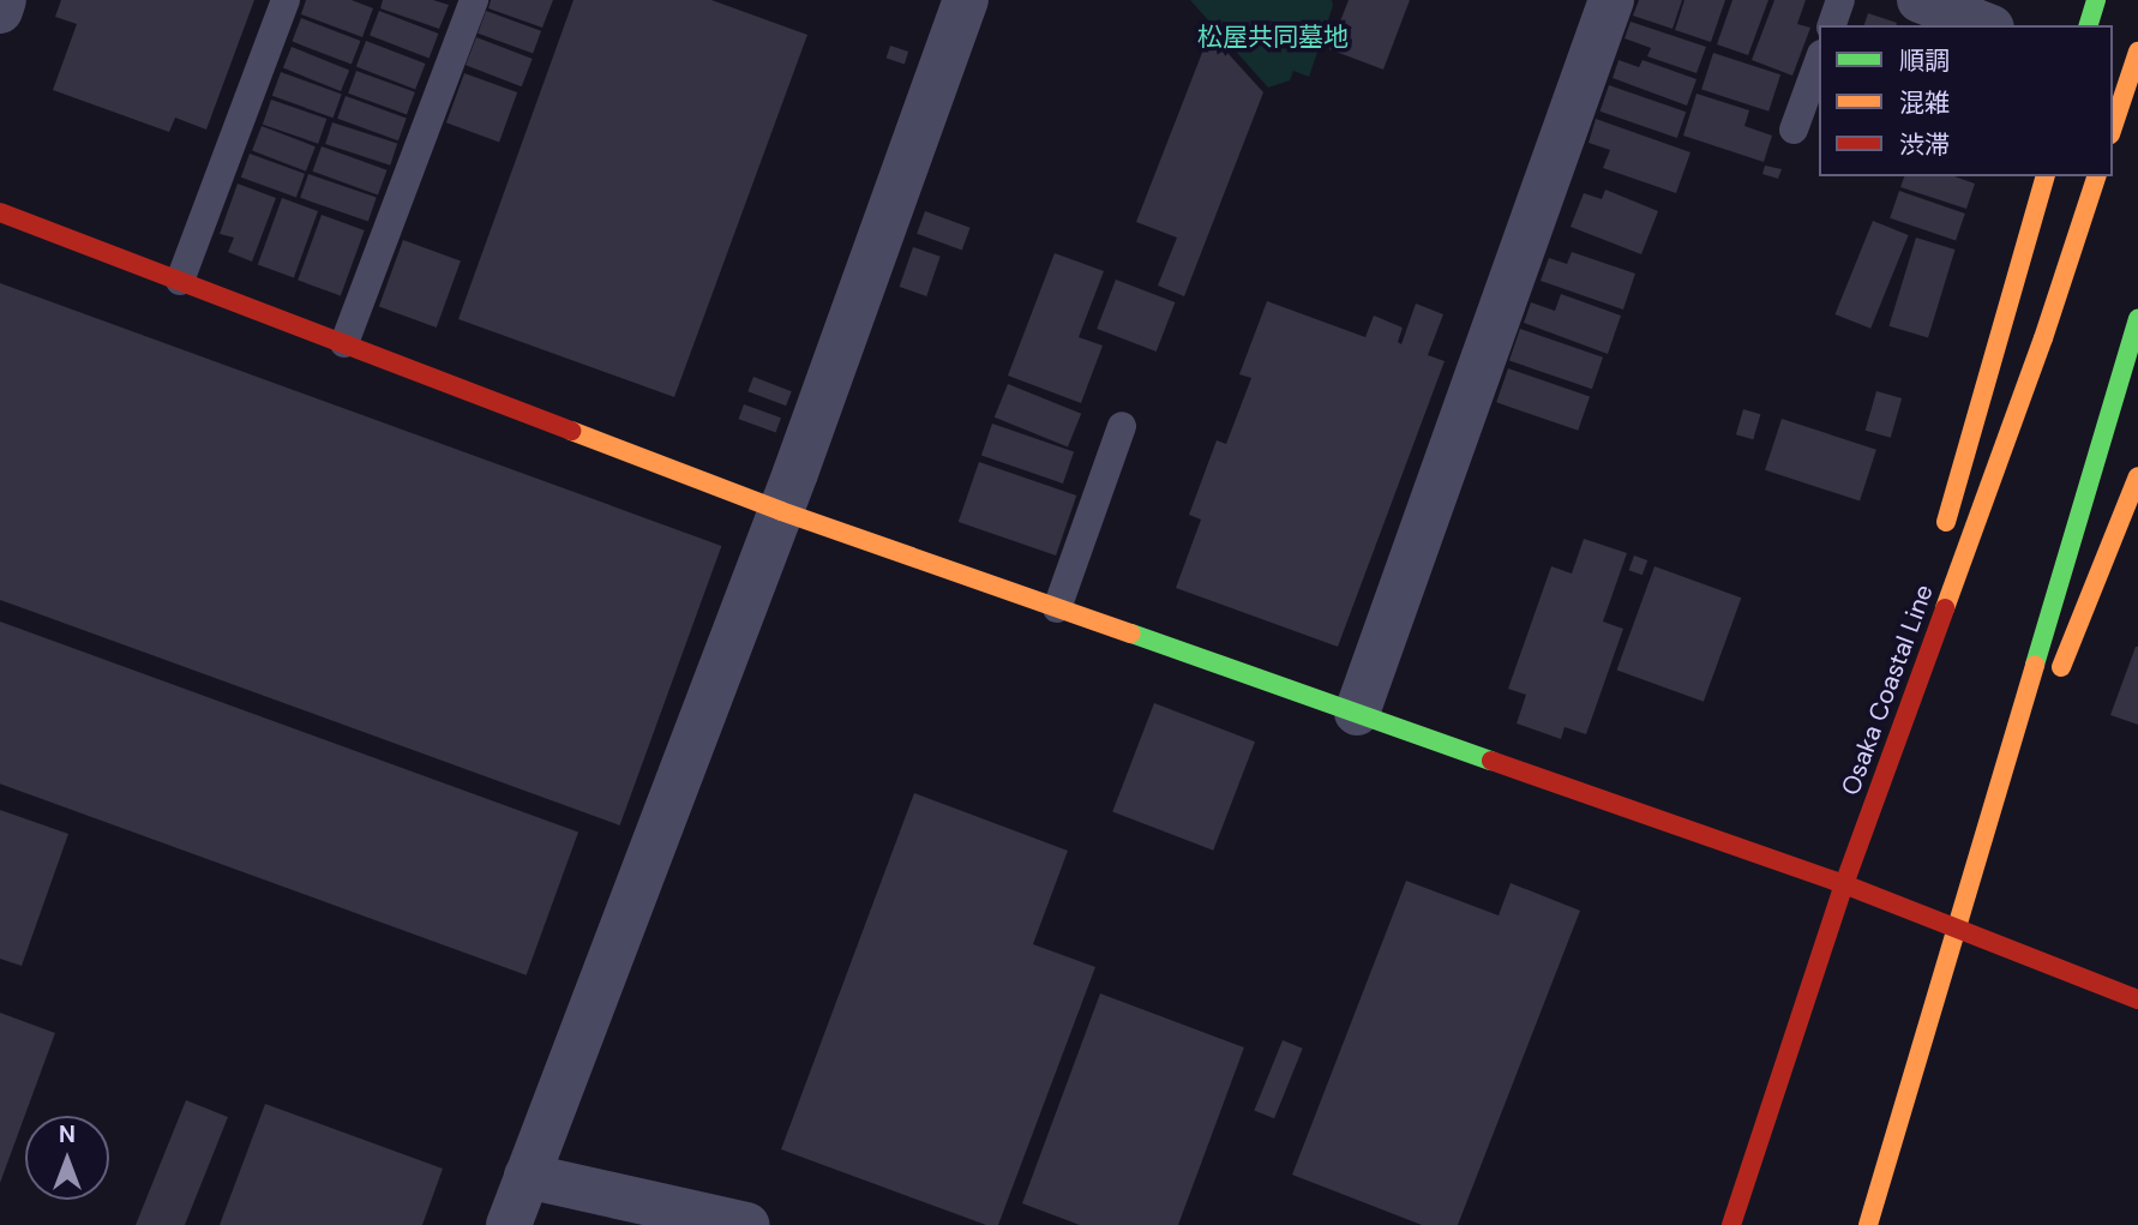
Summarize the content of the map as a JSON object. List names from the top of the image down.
{
  "streets": {
    "main road": ["Osaka Coastal Line"]
  },
  "parks": ["松屋共同墓地"],
  "legend": ["順調", "混雑", "渋滞"],
  "north": "top"
}
